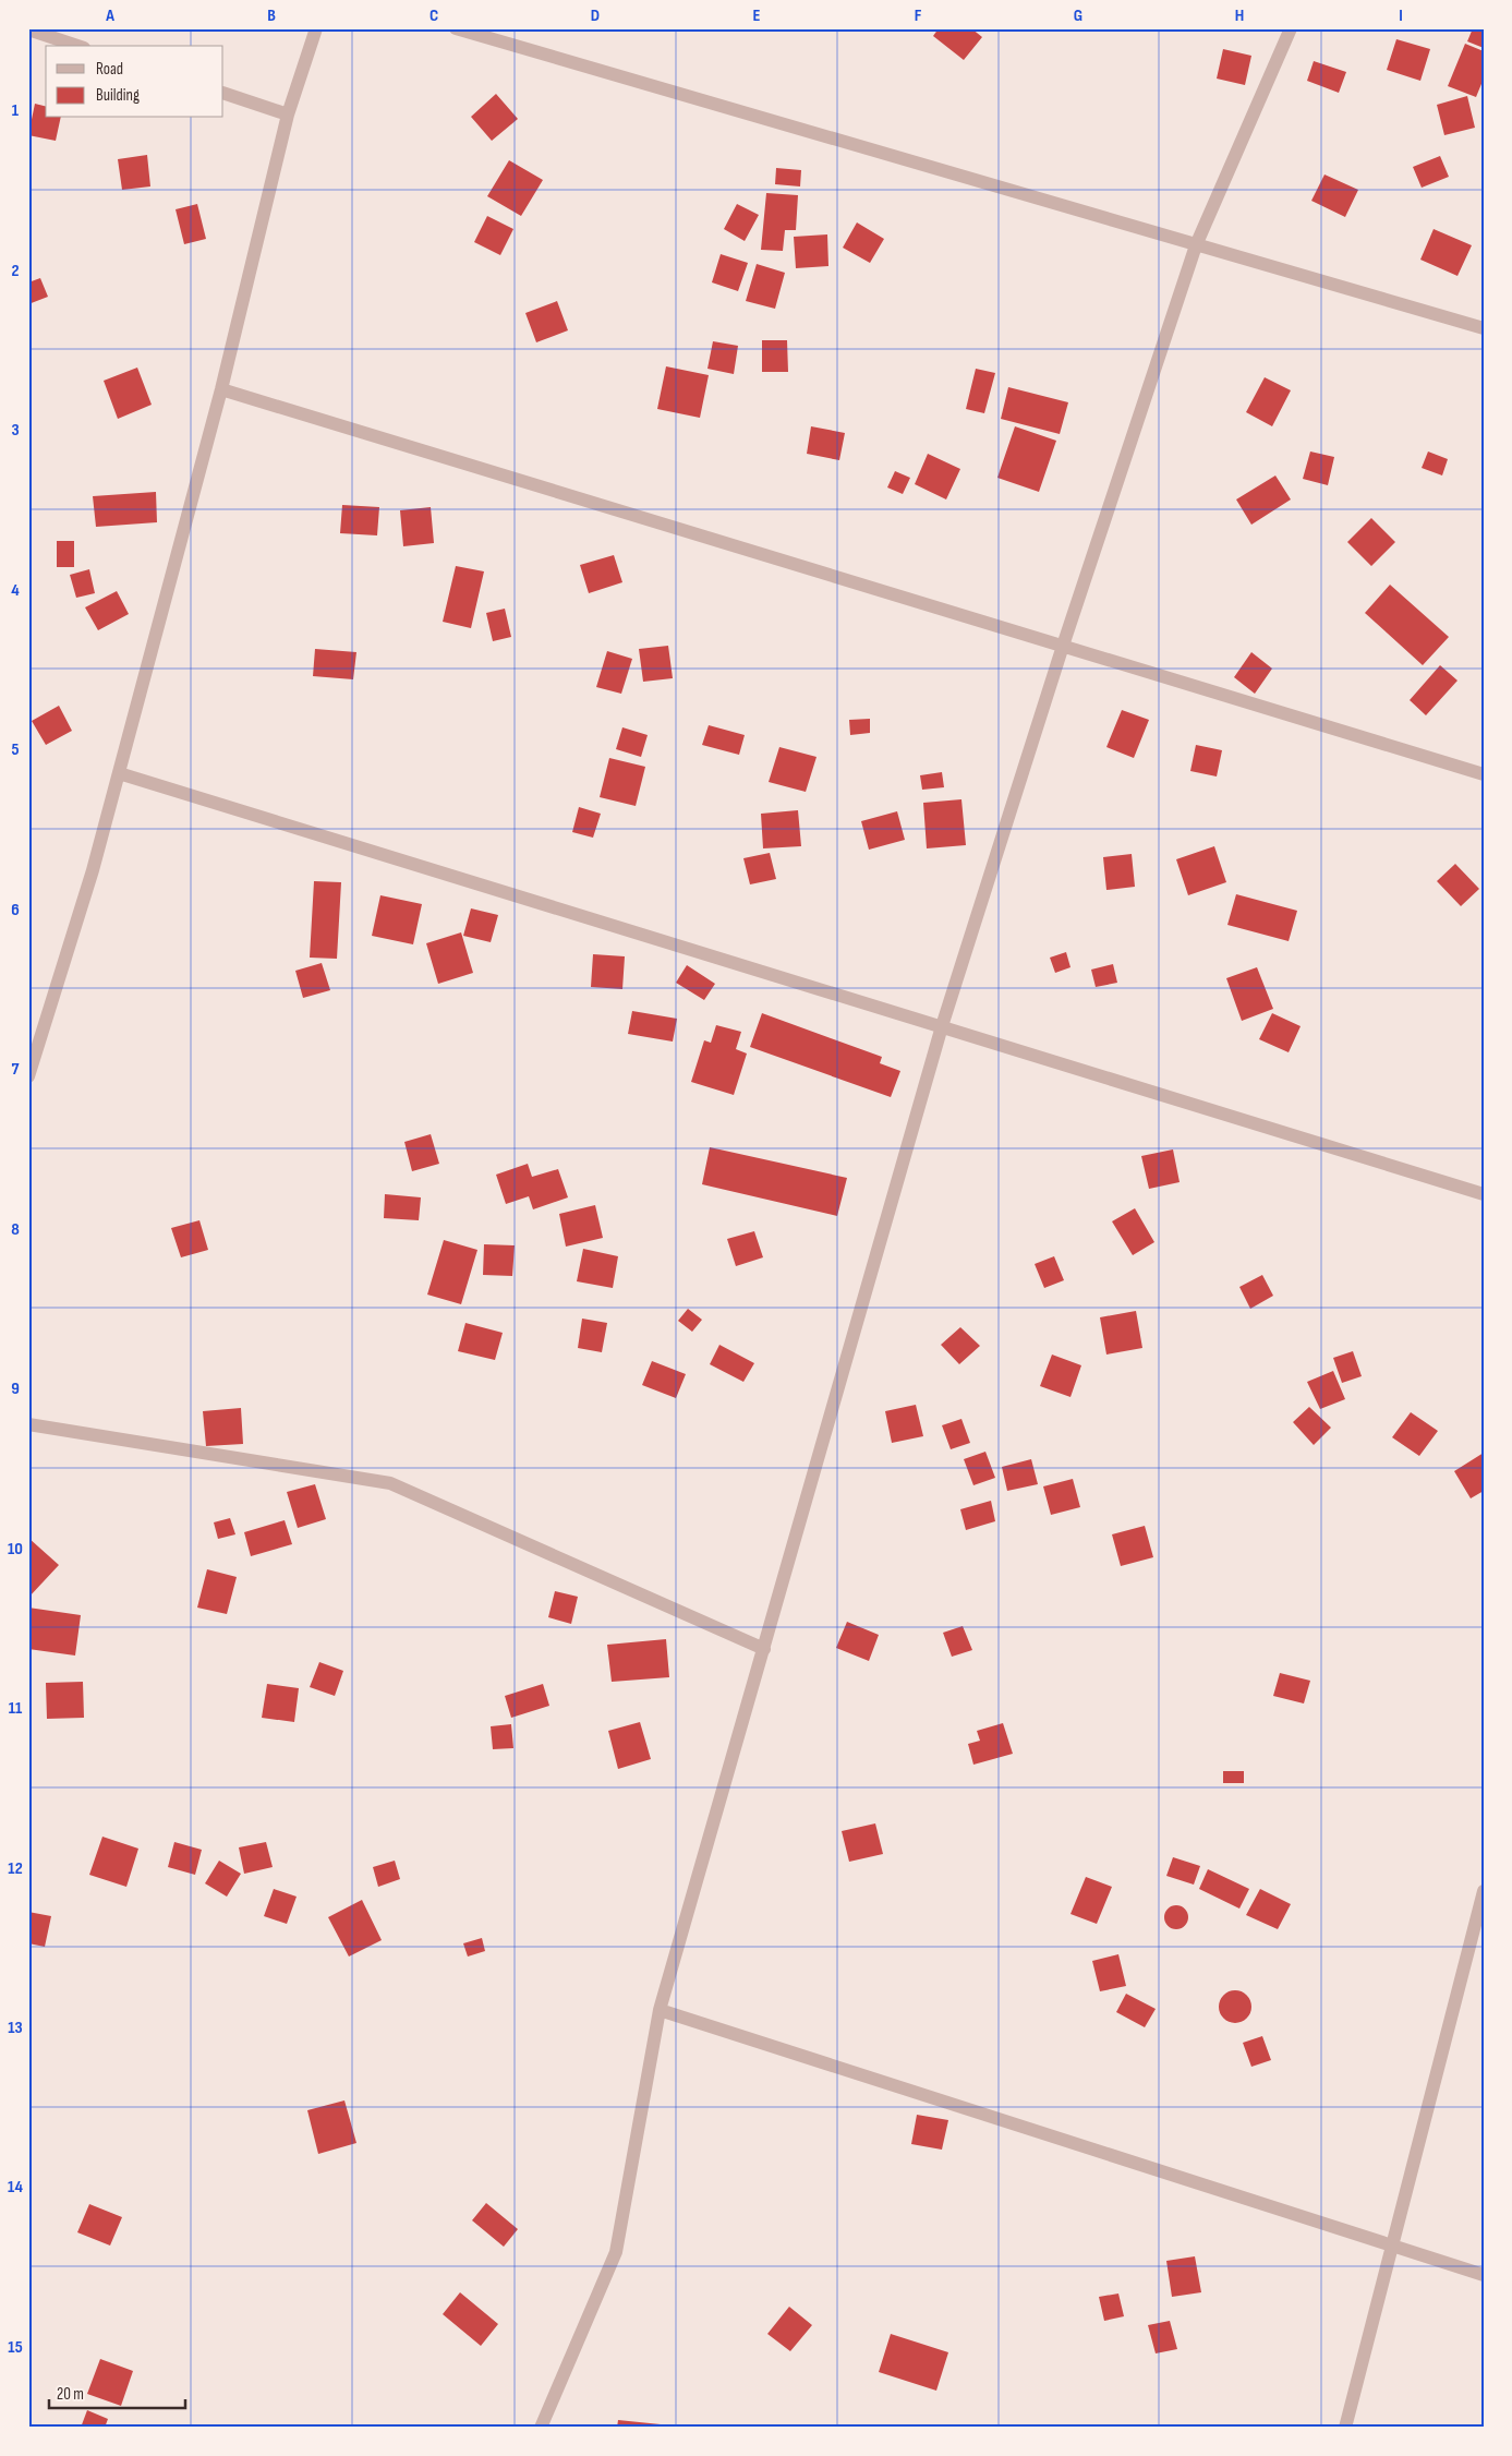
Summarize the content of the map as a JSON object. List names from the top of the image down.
{
  "legend": ["Road", "Building"],
  "scale_bar": "20 m",
  "grid": {
    "columns": [
      "A",
      "B",
      "C",
      "D",
      "E",
      "F",
      "G",
      "H",
      "I"
    ],
    "rows": [
      "1",
      "2",
      "3",
      "4",
      "5",
      "6",
      "7",
      "8",
      "9",
      "10",
      "11",
      "12",
      "13",
      "14",
      "15"
    ]
  }
}
